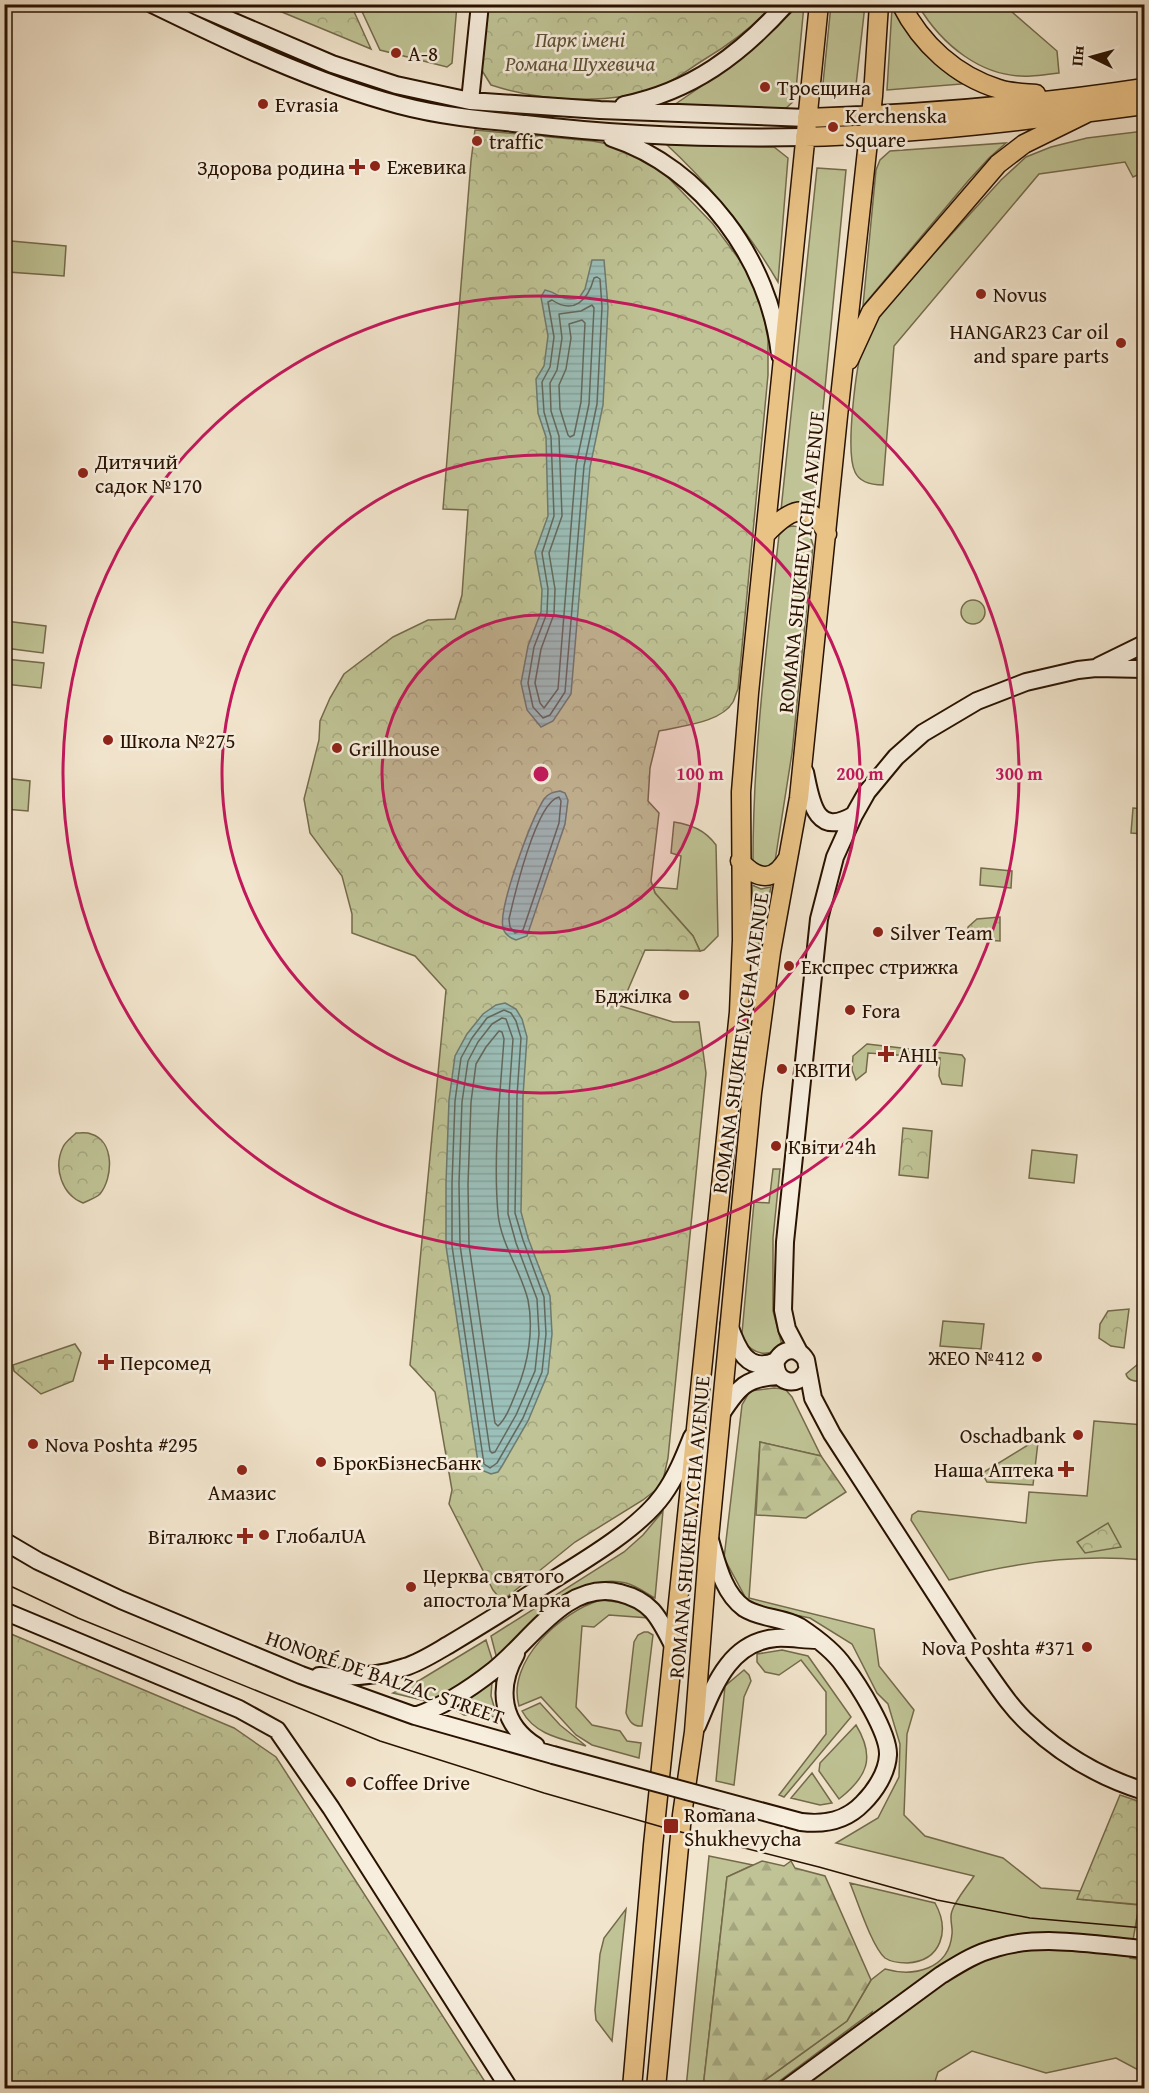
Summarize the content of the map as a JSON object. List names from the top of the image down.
{
  "streets": {
    "main road": ["ROMANA SHUKHEVYCHA AVENUE", "HONORÉ DE BALZAC STREET"]
  },
  "crossings": [
    ["ROMANA SHUKHEVYCHA AVENUE", "HONORÉ DE BALZAC STREET"]
  ],
  "parks": ["Парк імені Романа Шухевича"],
  "places": {
    "other": [
      "А-8",
      "Троєщина",
      "Evrasia",
      "Kerchenska Square",
      "traffic",
      "Ежевика",
      "Novus",
      "HANGAR23 Car oil and spare parts",
      "Дитячий садок №170",
      "Школа №275",
      "Grillhouse",
      "Silver Team",
      "Експрес стрижка",
      "Бджілка",
      "Fora",
      "КВІТИ",
      "Квіти 24h",
      "ЖЕО №412",
      "Oschadbank",
      "Nova Poshta #295",
      "БрокБізнесБанк",
      "Амазис",
      "ГлобалUA",
      "Церква святого апостола Марка",
      "Nova Poshta #371",
      "Coffee Drive"
    ],
    "health": [
      "Здорова родина",
      "АНЦ",
      "Персомед",
      "Наша Аптека",
      "Віталюкс"
    ],
    "transit": ["Romana Shukhevycha"]
  },
  "north": "left",
  "rings": ["100 m", "200 m", "300 m"]
}
